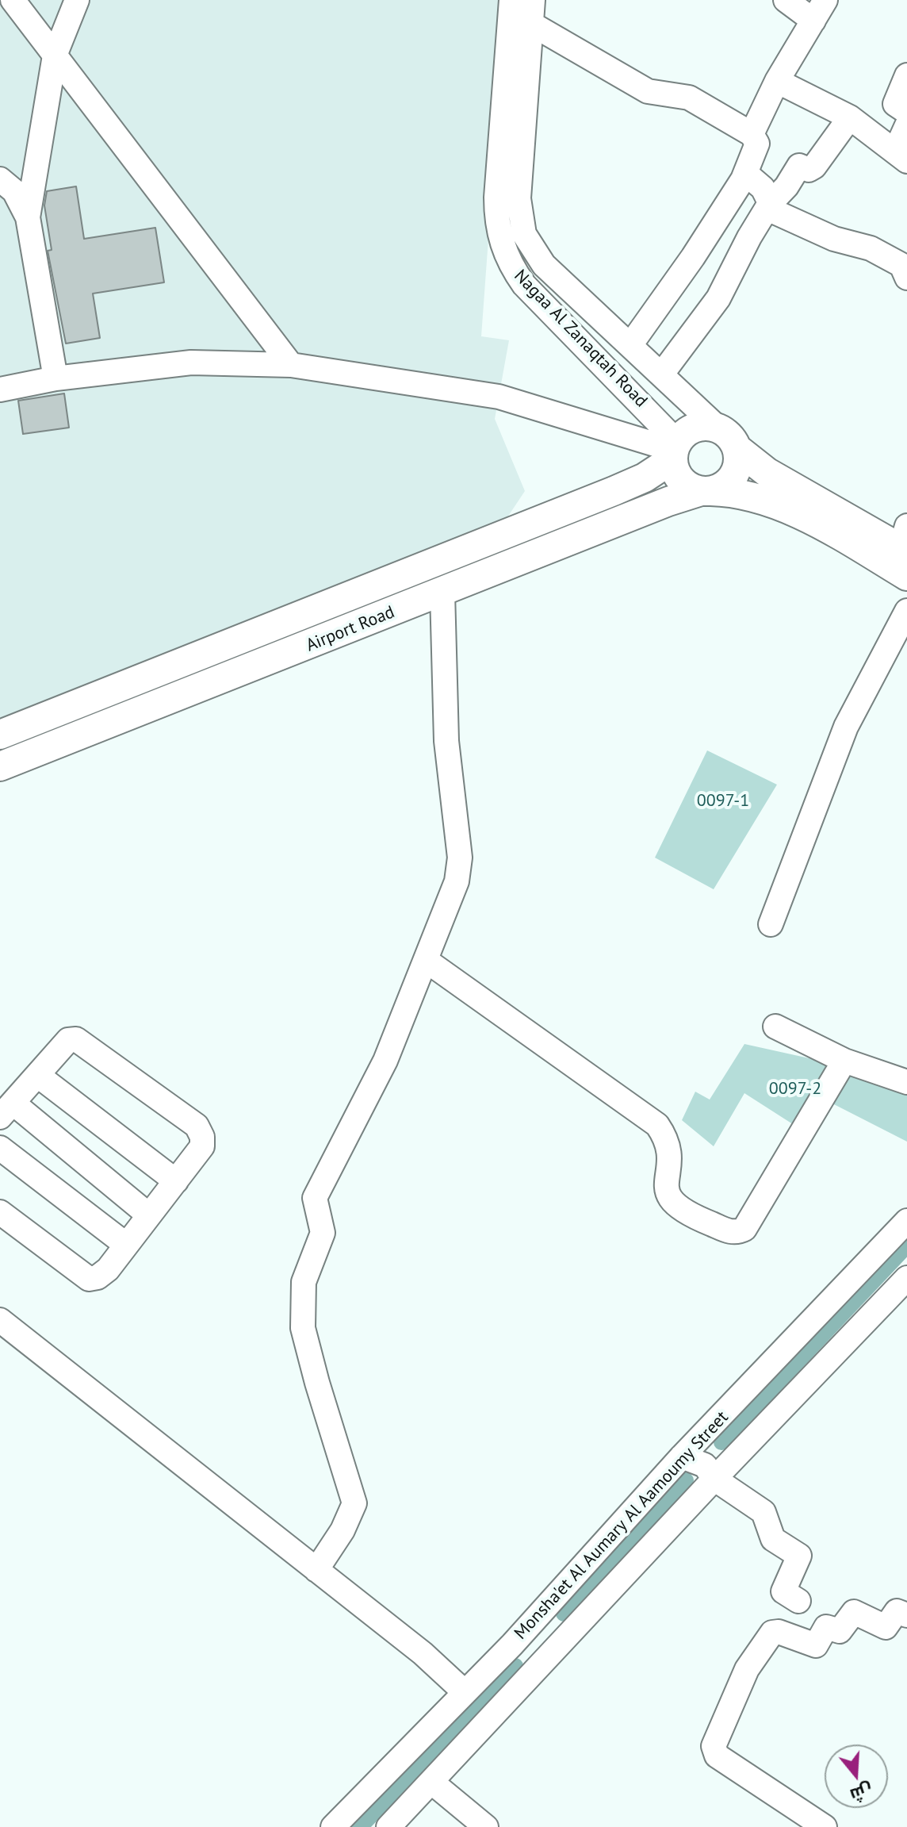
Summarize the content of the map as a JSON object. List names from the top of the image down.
{
  "streets": {
    "main road": ["Airport Road"],
    "street": ["Nagaa Al Zanaqtah Road", "Monsha'et Al Aumary Al Aamoumy Street"]
  },
  "crossings": [
    ["Nagaa Al Zanaqtah Road", "Airport Road"]
  ],
  "parks": ["0097-1", "0097-2"],
  "north": "bottom"
}
